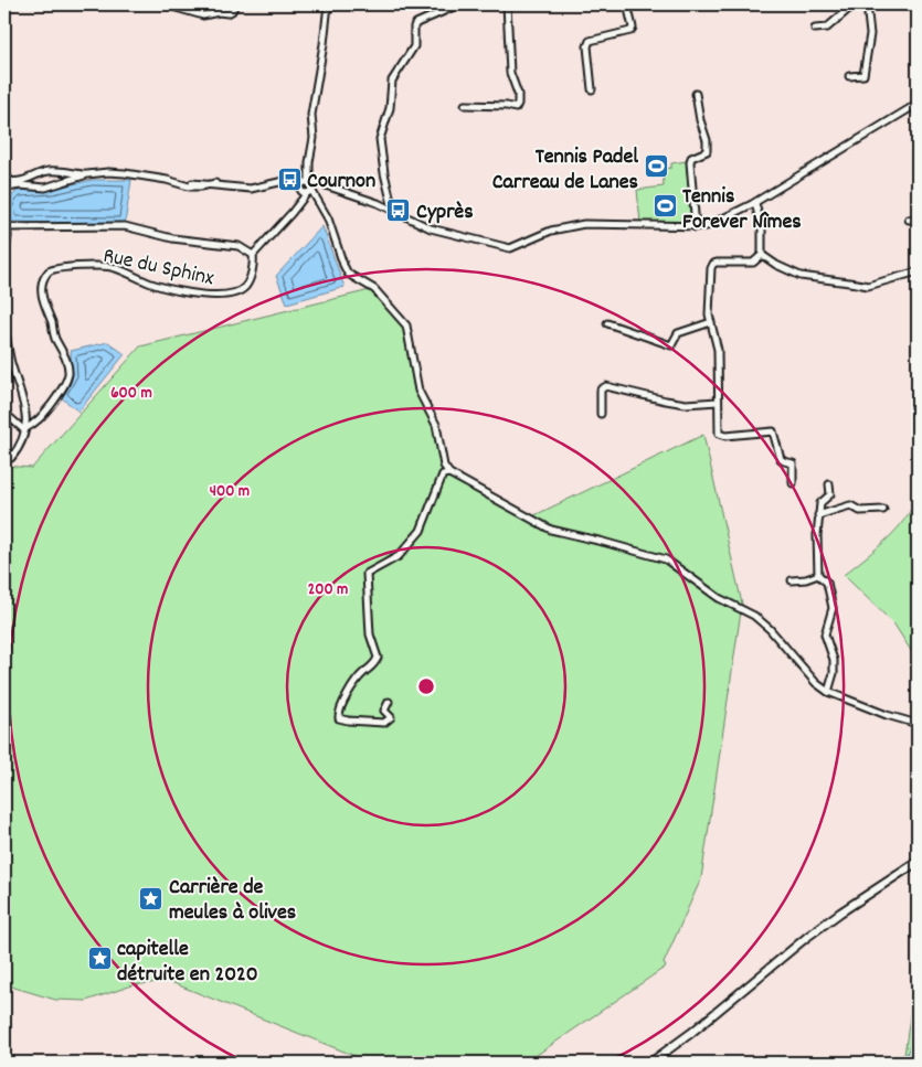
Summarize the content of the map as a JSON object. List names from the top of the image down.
{
  "streets": {
    "street": ["Rue du Sphinx"]
  },
  "places": {
    "sports": ["Tennis Padel Carreau de Lanes", "Tennis Forever Nîmes"],
    "bus stop": ["Cournon", "Cyprès"],
    "place": ["Carrière de meules à olives", "capitelle détruite en 2020"]
  },
  "rings": ["600 m", "400 m", "200 m"]
}
